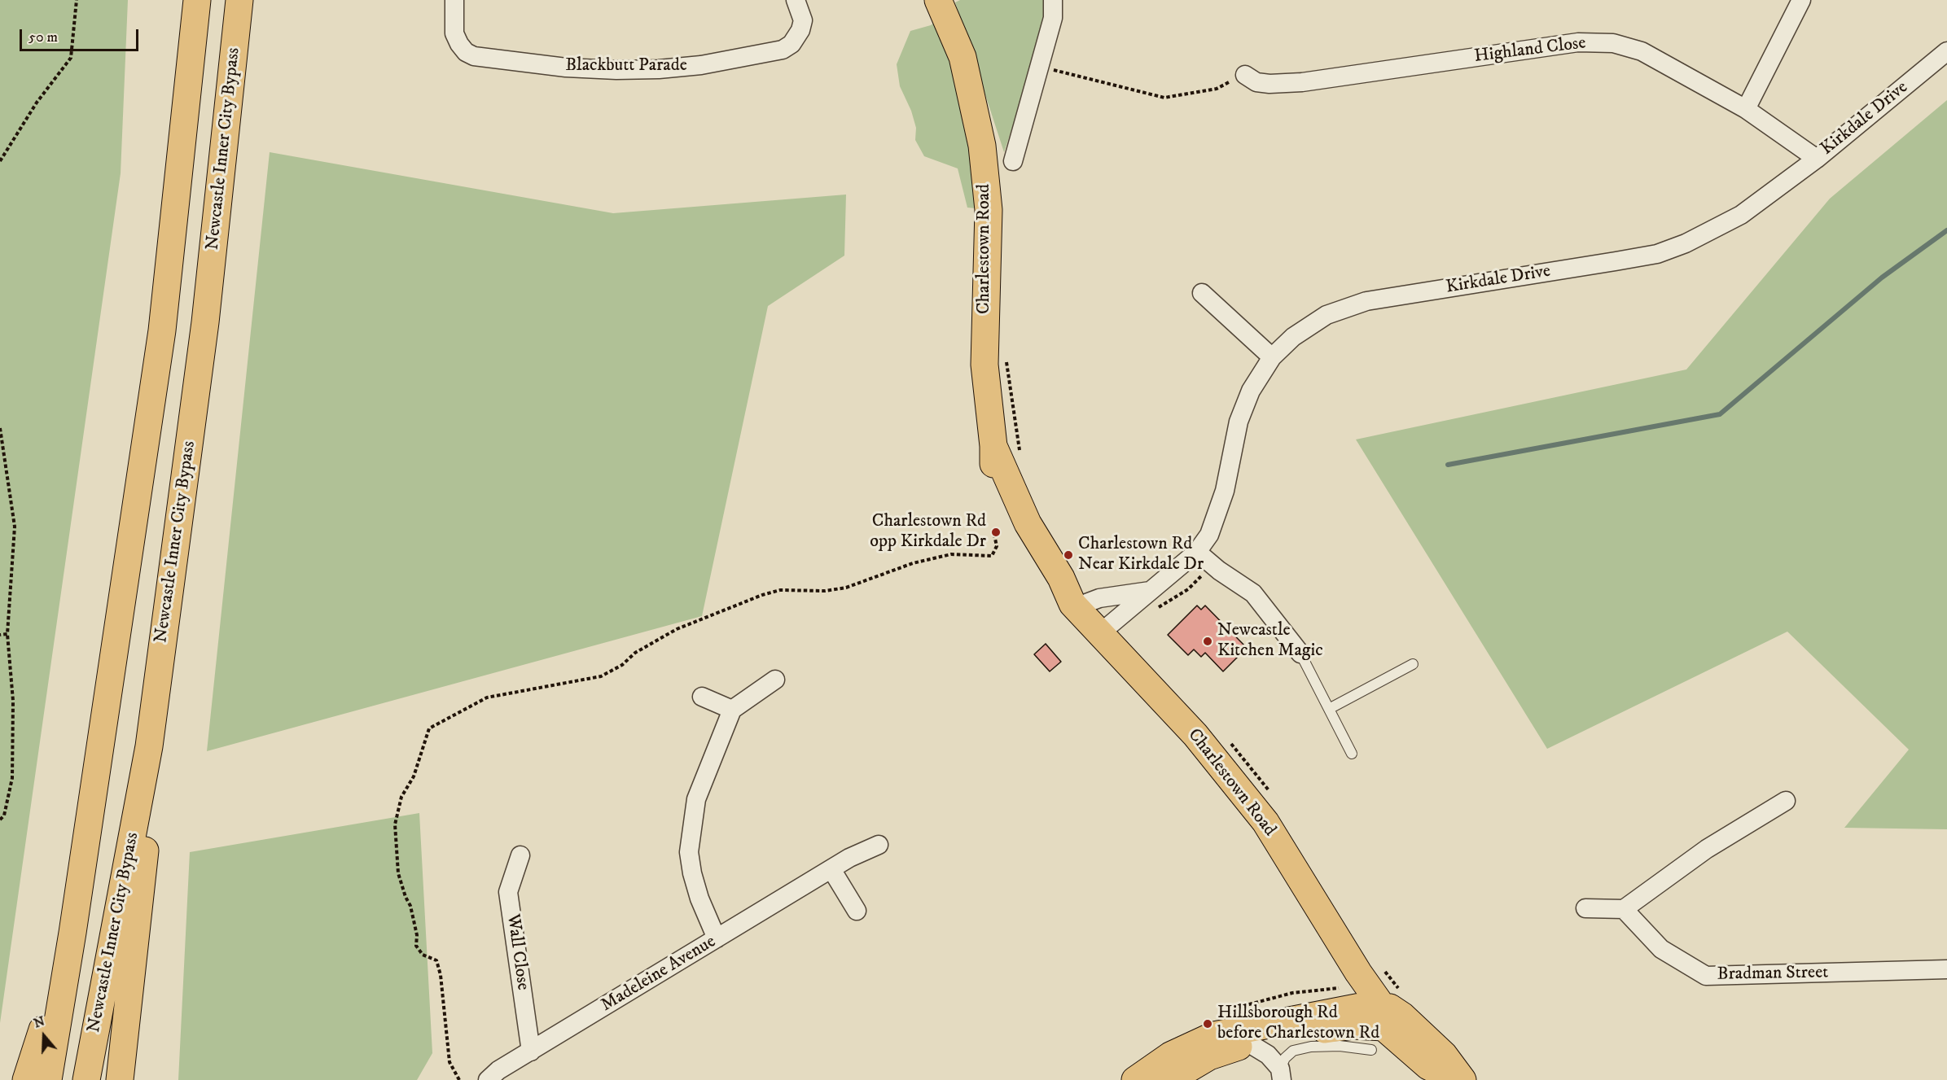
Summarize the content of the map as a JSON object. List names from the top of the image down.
{
  "streets": {
    "main road": ["Newcastle Inner City Bypass", "Charlestown Road"],
    "street": [
      "Highland Close",
      "Blackbutt Parade",
      "Kirkdale Drive",
      "Wall Close",
      "Madeleine Avenue",
      "Bradman Street"
    ]
  },
  "crossings": [
    ["Highland Close", "Kirkdale Drive"],
    ["Kirkdale Drive", "Charlestown Road"],
    ["Wall Close", "Madeleine Avenue"]
  ],
  "places": [
    "Charlestown Rd opp Kirkdale Dr",
    "Charlestown Rd Near Kirkdale Dr",
    "Newcastle Kitchen Magic",
    "Hillsborough Rd before Charlestown Rd"
  ],
  "scale_bar": "50 m",
  "north": "top"
}
